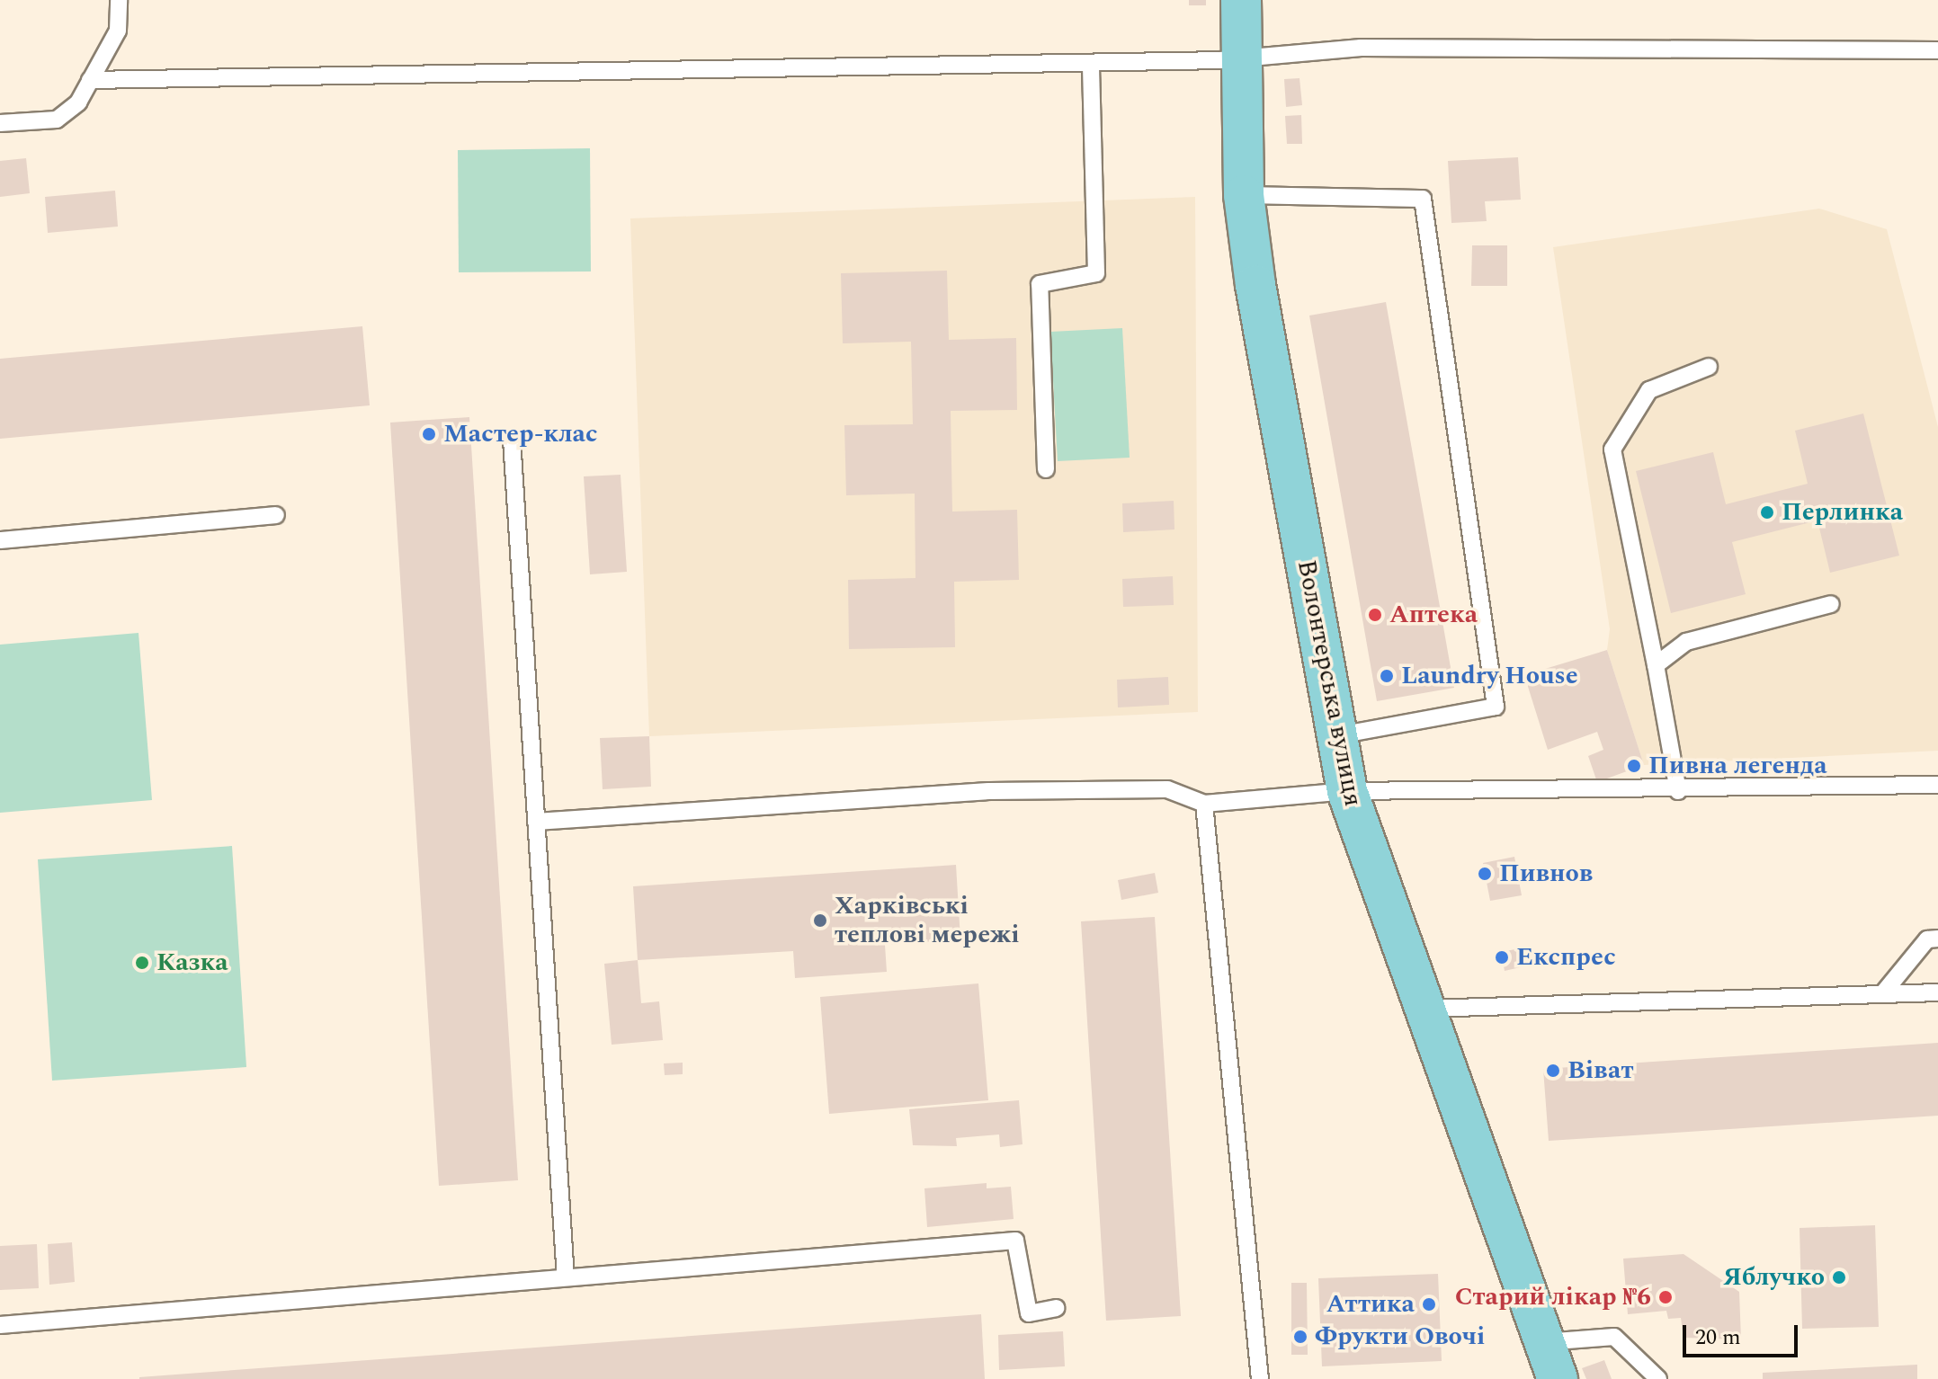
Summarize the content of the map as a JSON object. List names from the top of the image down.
{
  "streets": {
    "main road": ["Волонтерська вулиця"]
  },
  "places": [
    "Мастер-клас",
    "Перлинка",
    "Аптека",
    "Laundry House",
    "Пивна легенда",
    "Пивнов",
    "Харківські теплові мережі",
    "Експрес",
    "Казка",
    "Віват",
    "Яблучко",
    "Старий лікар №6",
    "Аттика",
    "Фрукти Овочі"
  ],
  "scale_bar": "20 m"
}
